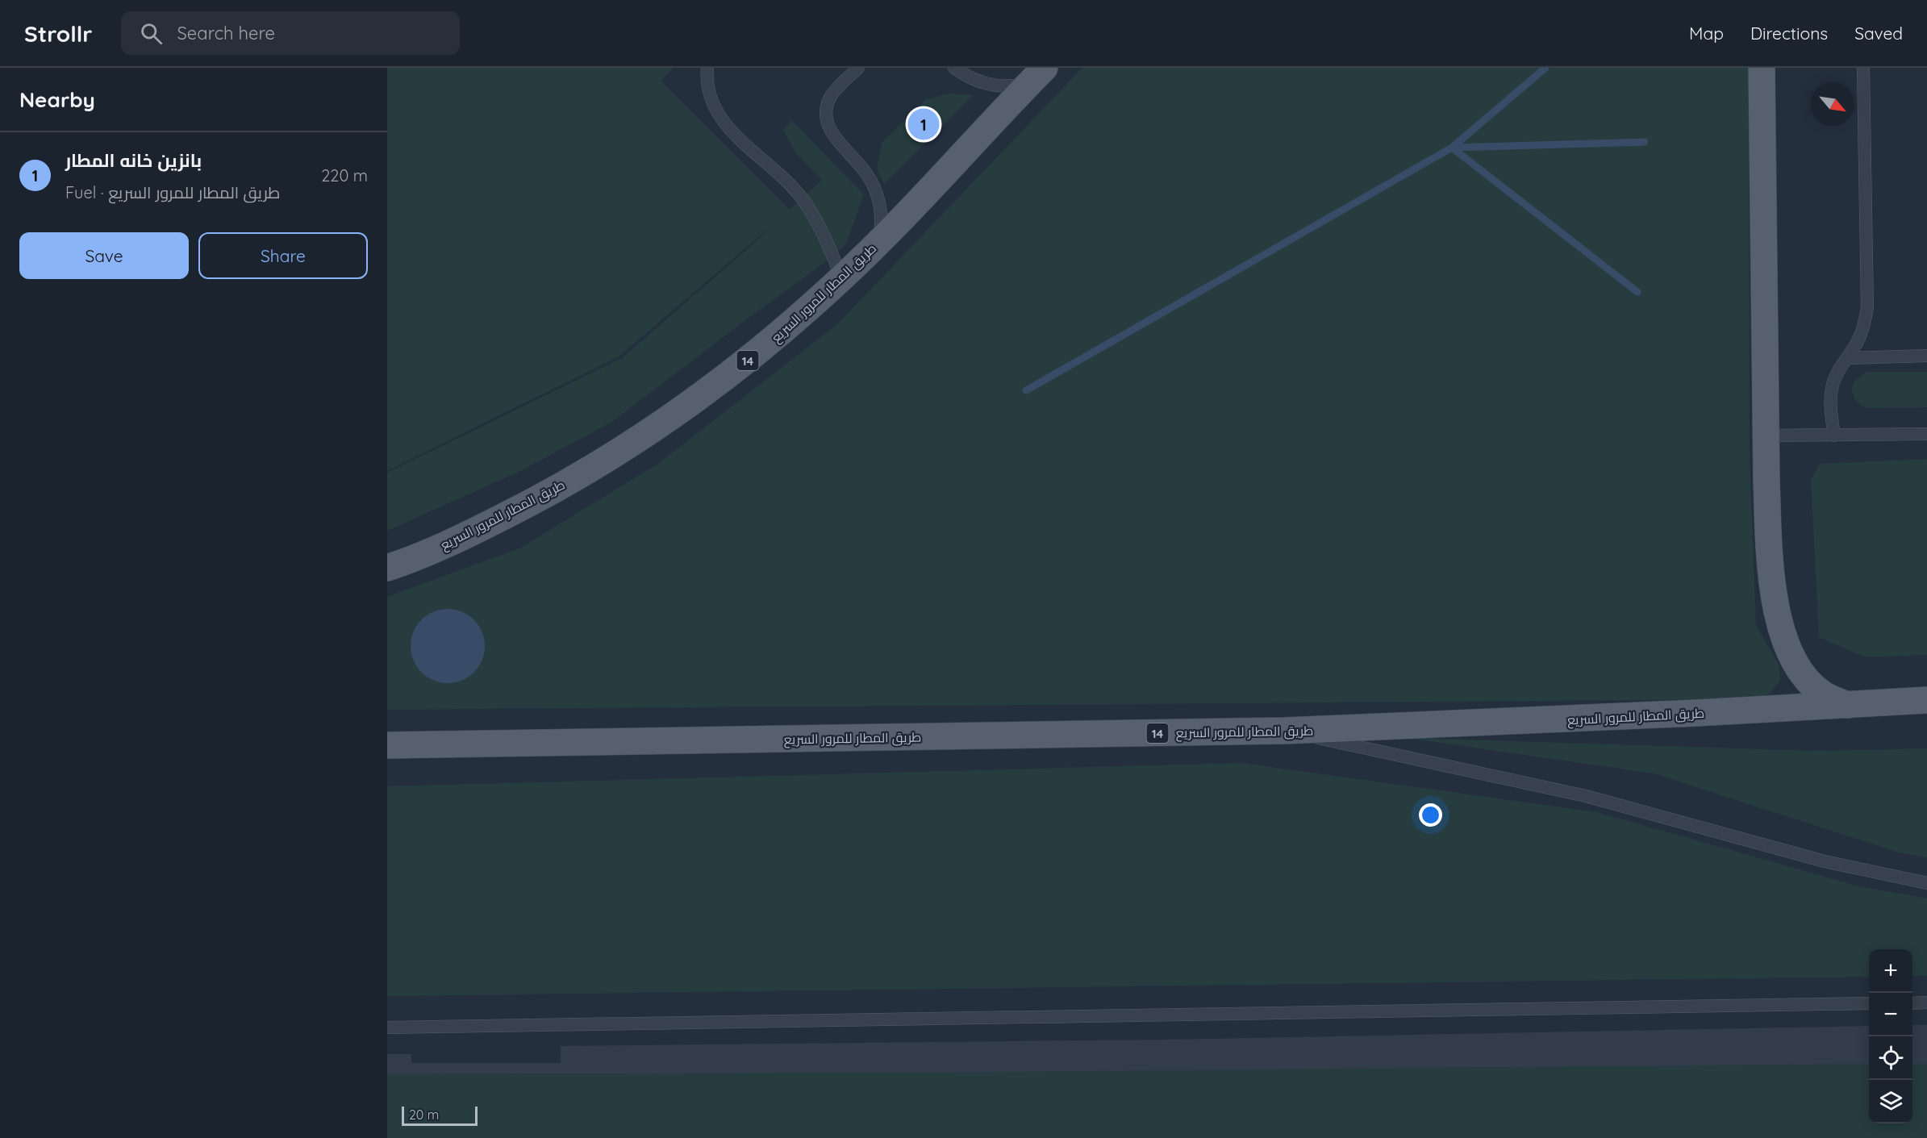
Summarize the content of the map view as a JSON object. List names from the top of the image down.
{
  "streets": {
    "main road": ["طريق المطار للمرور السريع", "14"]
  },
  "scale_bar": "20 m",
  "north": "bottom right",
  "page": {
    "header": "Strollr",
    "search": "Search here",
    "nav": ["Map", "Directions", "Saved"],
    "heading": "Nearby",
    "pins": "1",
    "list": [
      {
        "mark": "1",
        "name": "بانزين خانه المطار",
        "note": "Fuel · طريق المطار للمرور السريع",
        "value": "220 m"
      }
    ],
    "buttons": ["Save", "Share"],
    "map_buttons": ["+", "−"],
    "scale": "20 m"
  }
}
